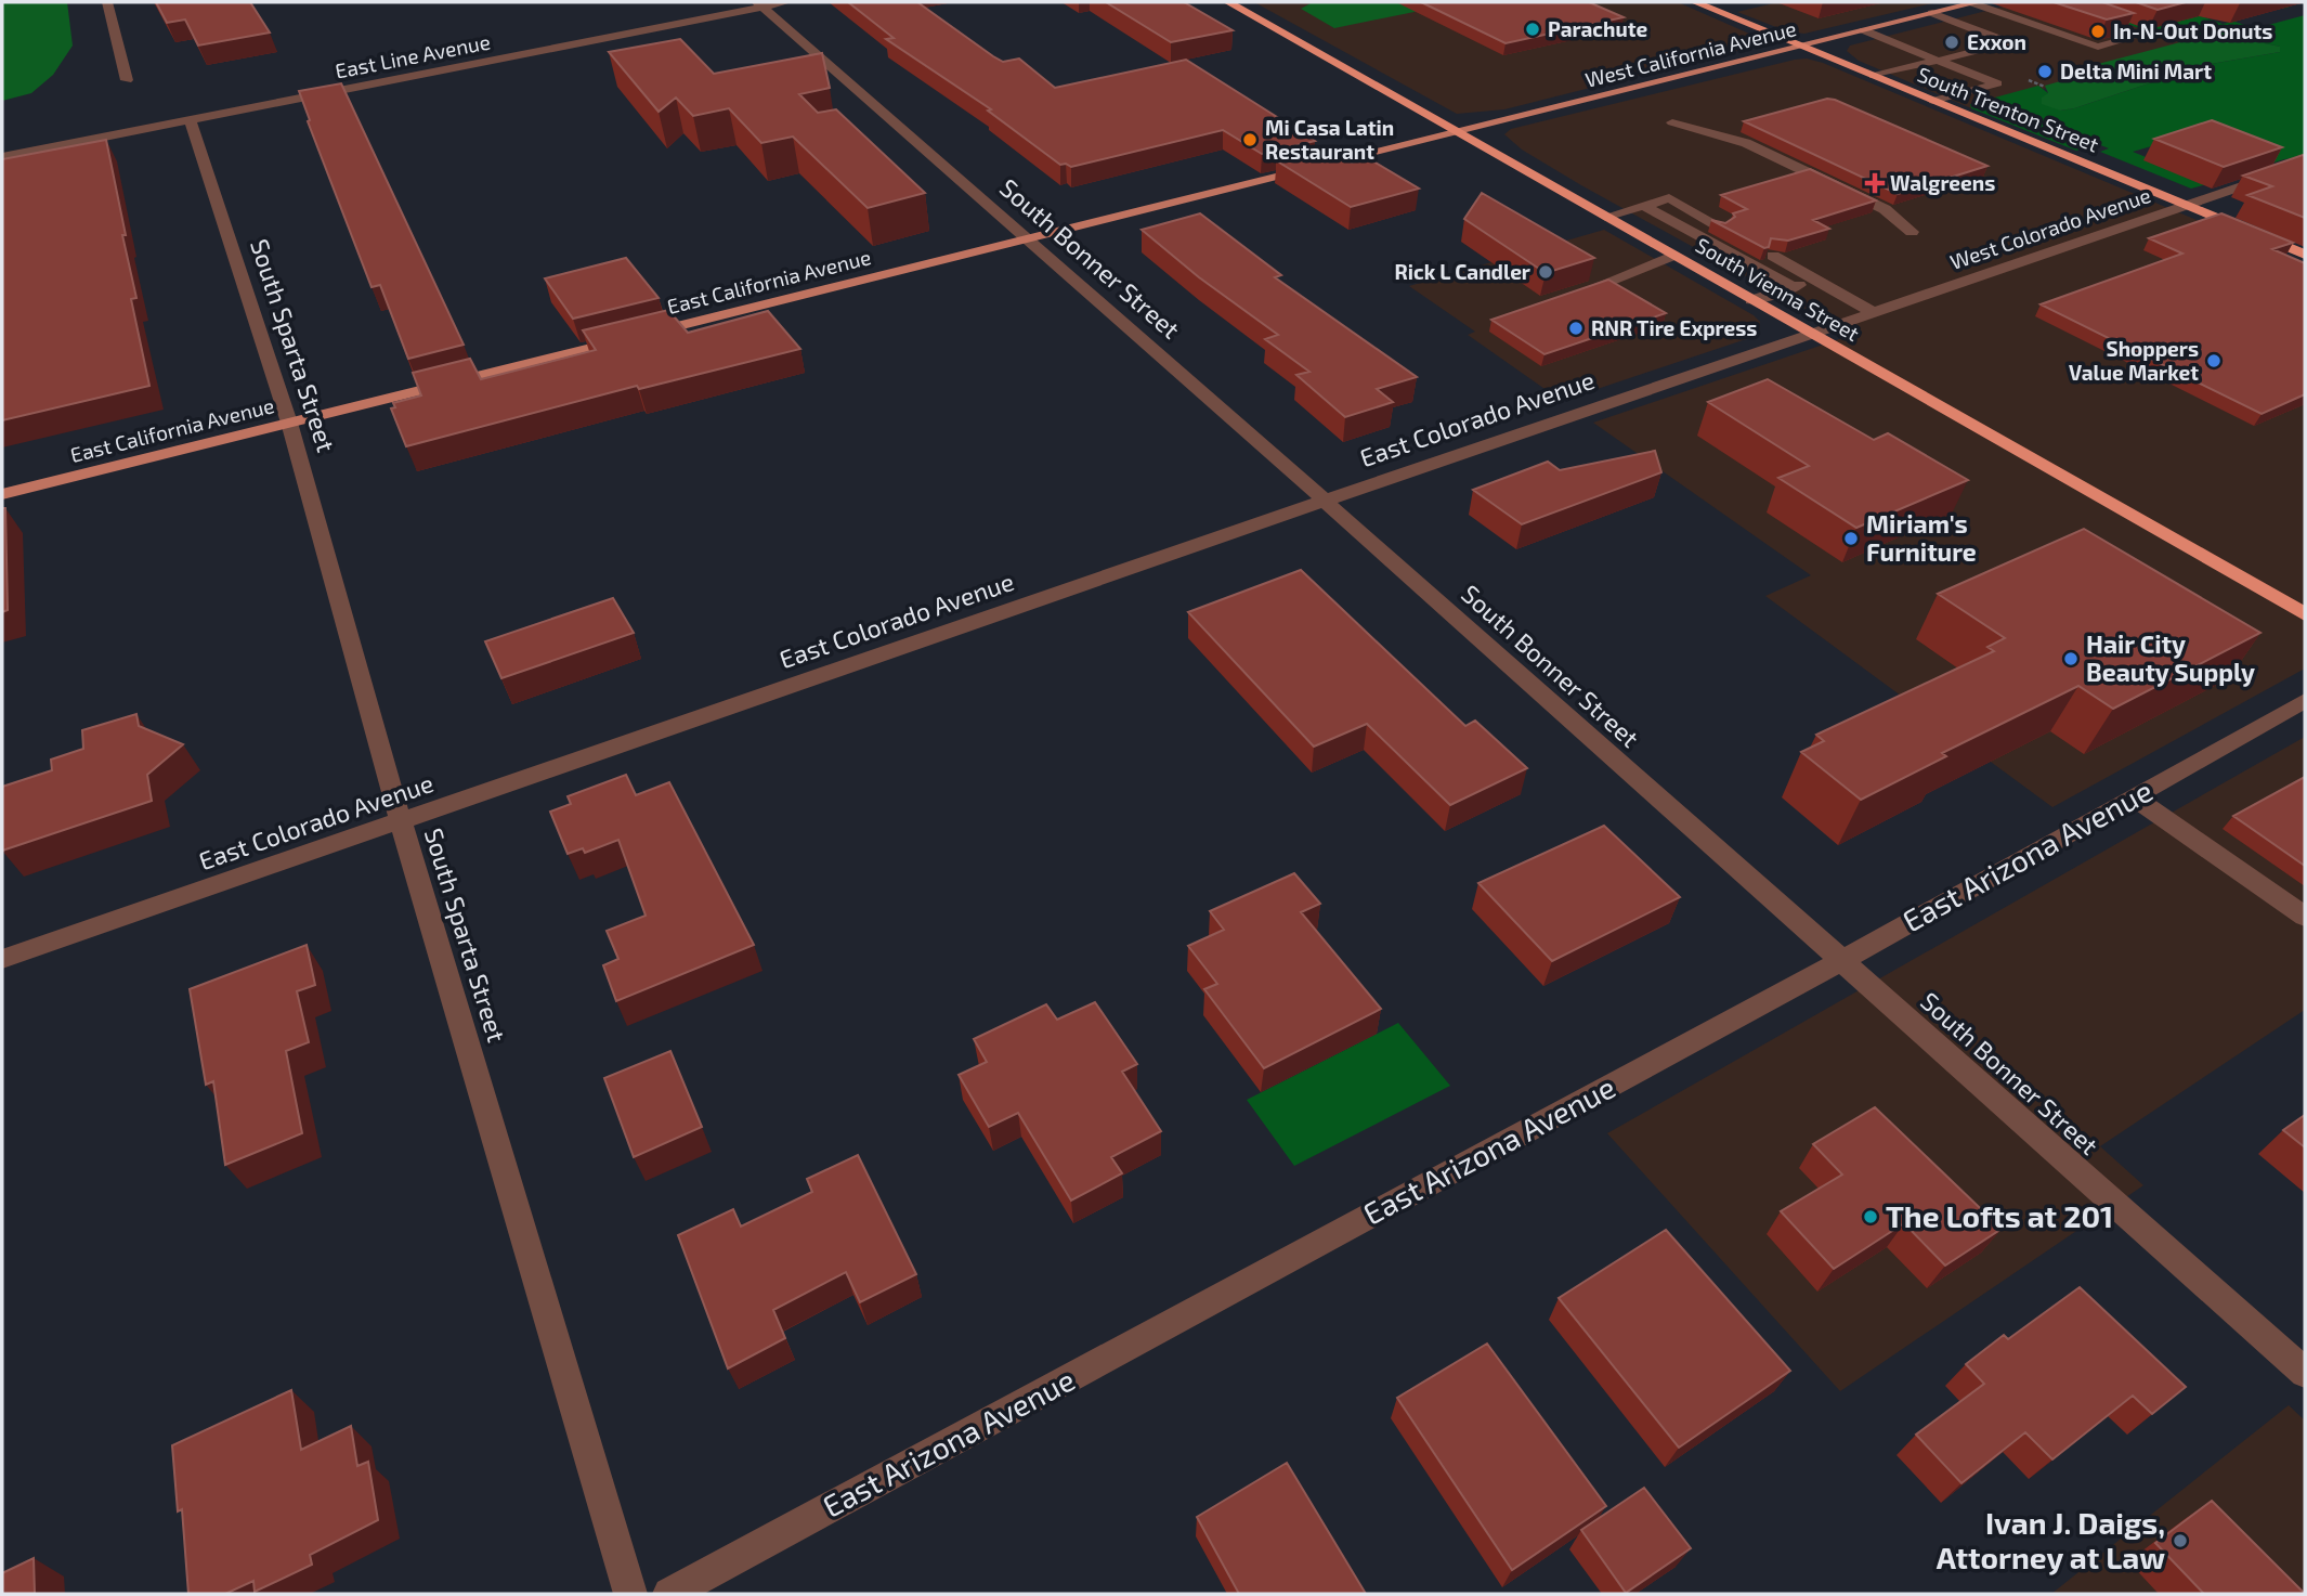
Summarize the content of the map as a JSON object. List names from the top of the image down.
{
  "streets": {
    "highway": ["South Trenton Street", "South Vienna Street"],
    "main road": ["West California Avenue", "East California Avenue"],
    "street": [
      "East Line Avenue",
      "West Colorado Avenue",
      "South Bonner Street",
      "South Sparta Street",
      "East Colorado Avenue",
      "East Arizona Avenue"
    ]
  },
  "crossings": [
    ["West California Avenue", "South Trenton Street"],
    ["West California Avenue", "East California Avenue"],
    ["West California Avenue", "South Vienna Street"],
    ["East Line Avenue", "South Bonner Street"],
    ["East Line Avenue", "South Sparta Street"],
    ["South Trenton Street", "West Colorado Avenue"],
    ["West Colorado Avenue", "South Vienna Street"],
    ["West Colorado Avenue", "East Colorado Avenue"],
    ["South Bonner Street", "East California Avenue"],
    ["South Bonner Street", "East Colorado Avenue"],
    ["South Bonner Street", "East Arizona Avenue"],
    ["East California Avenue", "South Vienna Street"],
    ["East California Avenue", "South Sparta Street"],
    ["South Vienna Street", "East Colorado Avenue"],
    ["South Sparta Street", "East Colorado Avenue"]
  ],
  "places": {
    "other": [
      "Parachute",
      "In-N-Out Donuts",
      "Exxon",
      "Delta Mini Mart",
      "Mi Casa Latin Restaurant",
      "Rick L Candler",
      "RNR Tire Express",
      "Shoppers Value Market",
      "Miriam's Furniture",
      "Hair City Beauty Supply",
      "The Lofts at 201",
      "Ivan J. Daigs, Attorney at Law"
    ],
    "health": ["Walgreens"]
  }
}
